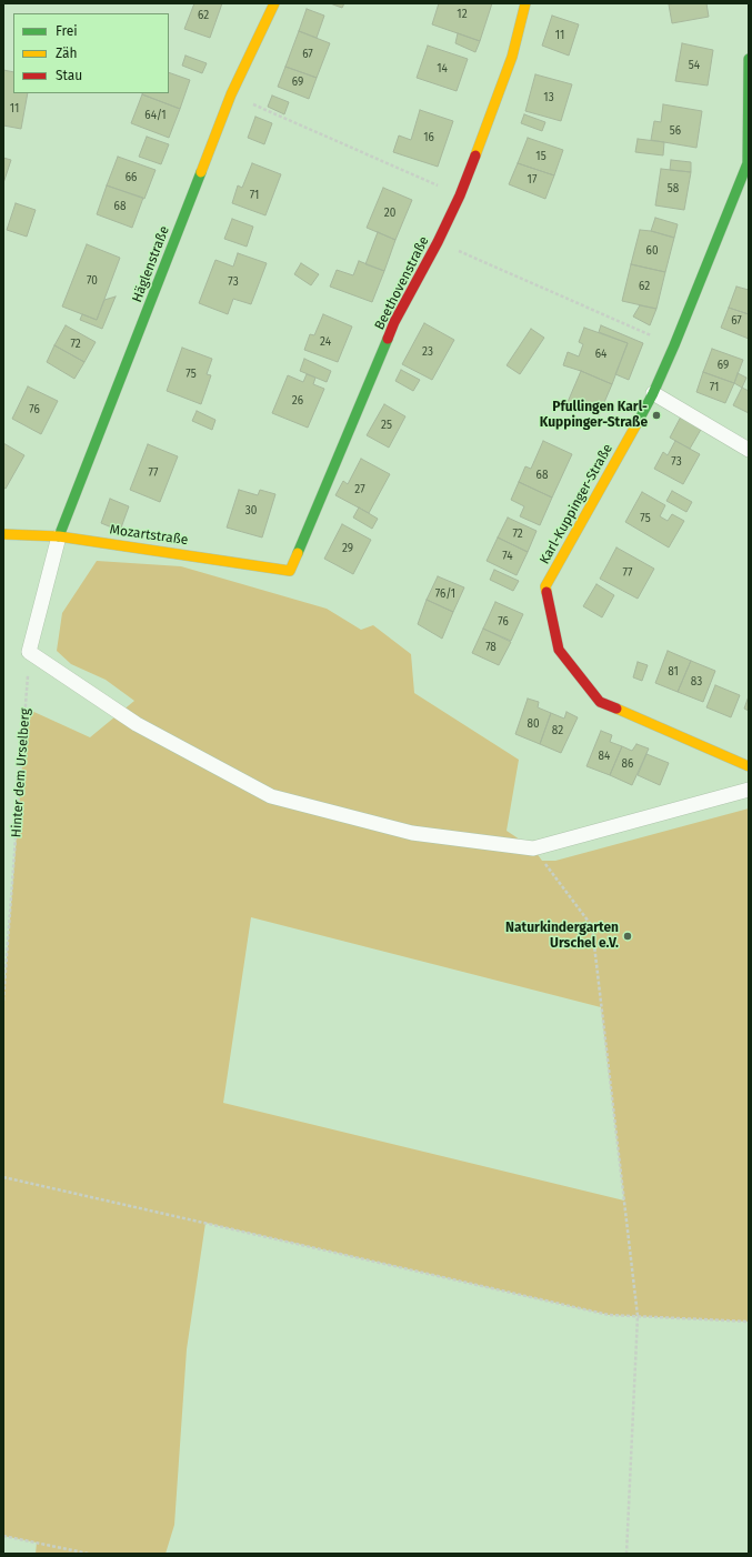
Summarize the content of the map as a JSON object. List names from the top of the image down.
{
  "streets": {
    "street": [
      "Häglenstraße",
      "Beethovenstraße",
      "Karl-Kuppinger-Straße",
      "Mozartstraße"
    ],
    "path": ["Hinter dem Urselberg"]
  },
  "crossings": [
    ["Häglenstraße", "Mozartstraße"],
    ["Beethovenstraße", "Mozartstraße"]
  ],
  "places": ["Pfullingen Karl- Kuppinger-Straße", "Naturkindergarten Urschel e.V."],
  "house_numbers": [
    "12",
    "62",
    "11",
    "67",
    "54",
    "14",
    "69",
    "13",
    "11",
    "64/1",
    "56",
    "16",
    "15",
    "66",
    "17",
    "58",
    "71",
    "68",
    "20",
    "60",
    "70",
    "73",
    "62",
    "67",
    "24",
    "72",
    "23",
    "64",
    "69",
    "75",
    "71",
    "26",
    "76",
    "25",
    "73",
    "77",
    "68",
    "27",
    "30",
    "75",
    "72",
    "29",
    "74",
    "77",
    "76/1",
    "76",
    "78",
    "81",
    "83",
    "80",
    "82",
    "84",
    "86"
  ],
  "legend": ["Frei", "Zäh", "Stau"]
}
